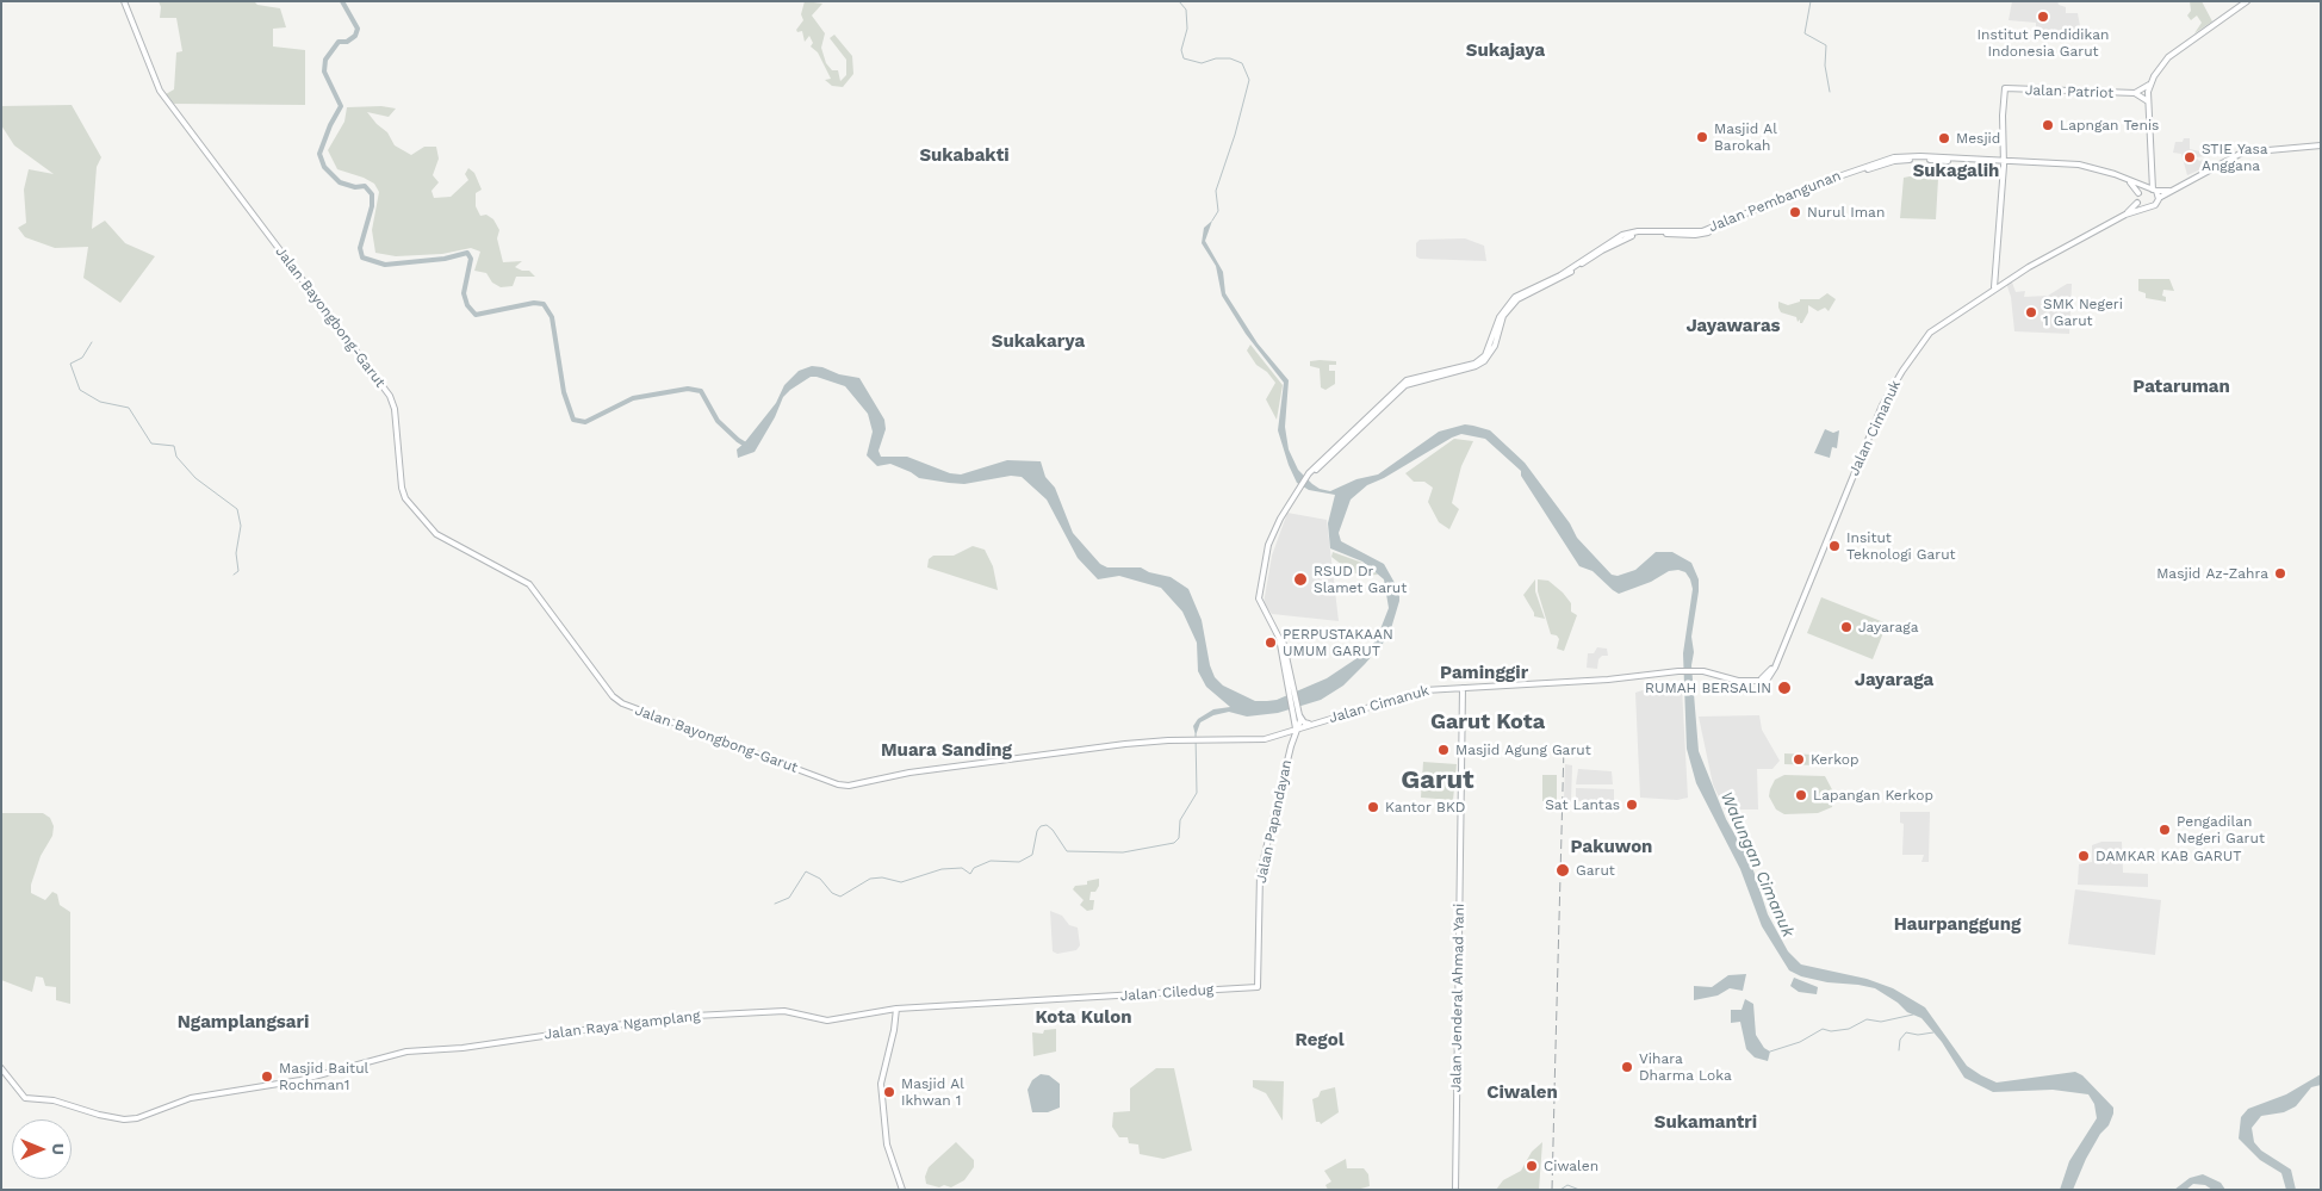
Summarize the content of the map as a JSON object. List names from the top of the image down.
{
  "streets": {
    "main road": [
      "Jalan Patriot",
      "Jalan Pembangunan",
      "Jalan Bayongbong-Garut",
      "Jalan Cimanuk",
      "Jalan Papandayan",
      "Jalan Ciledug",
      "Jalan Jenderal Ahmad Yani",
      "Jalan Raya Ngamplang"
    ]
  },
  "crossings": [
    ["Jalan Patriot", "Jalan Pembangunan"],
    ["Jalan Pembangunan", "Jalan Bayongbong-Garut"],
    ["Jalan Pembangunan", "Jalan Cimanuk"],
    ["Jalan Pembangunan", "Jalan Papandayan"],
    ["Jalan Bayongbong-Garut", "Jalan Cimanuk"],
    ["Jalan Bayongbong-Garut", "Jalan Papandayan"],
    ["Jalan Cimanuk", "Jalan Papandayan"],
    ["Jalan Cimanuk", "Jalan Jenderal Ahmad Yani"],
    ["Jalan Papandayan", "Jalan Ciledug"],
    ["Jalan Ciledug", "Jalan Raya Ngamplang"]
  ],
  "districts": [
    "Sukajaya",
    "Sukabakti",
    "Sukagalih",
    "Jayawaras",
    "Sukakarya",
    "Pataruman",
    "Paminggir",
    "Jayaraga",
    "Garut Kota",
    "Muara Sanding",
    "Garut",
    "Pakuwon",
    "Haurpanggung",
    "Kota Kulon",
    "Ngamplangsari",
    "Regol",
    "Ciwalen",
    "Sukamantri"
  ],
  "water": ["Walungan Cimanuk"],
  "places": [
    "Institut Pendidikan Indonesia Garut",
    "Lapngan Tenis",
    "Masjid Al Barokah",
    "Mesjid",
    "STIE Yasa Anggana",
    "Nurul Iman",
    "SMK Negeri 1 Garut",
    "Insitut Teknologi Garut",
    "Masjid Az-Zahra",
    "RSUD Dr Slamet Garut",
    "Jayaraga",
    "PERPUSTAKAAN UMUM GARUT",
    "RUMAH BERSALIN",
    "Masjid Agung Garut",
    "Kerkop",
    "Lapangan Kerkop",
    "Sat Lantas",
    "Kantor BKD",
    "Pengadilan Negeri Garut",
    "DAMKAR KAB GARUT",
    "Garut",
    "Vihara Dharma Loka",
    "Masjid Baitul Rochman1",
    "Masjid Al Ikhwan 1",
    "Ciwalen"
  ],
  "north": "right"
}
